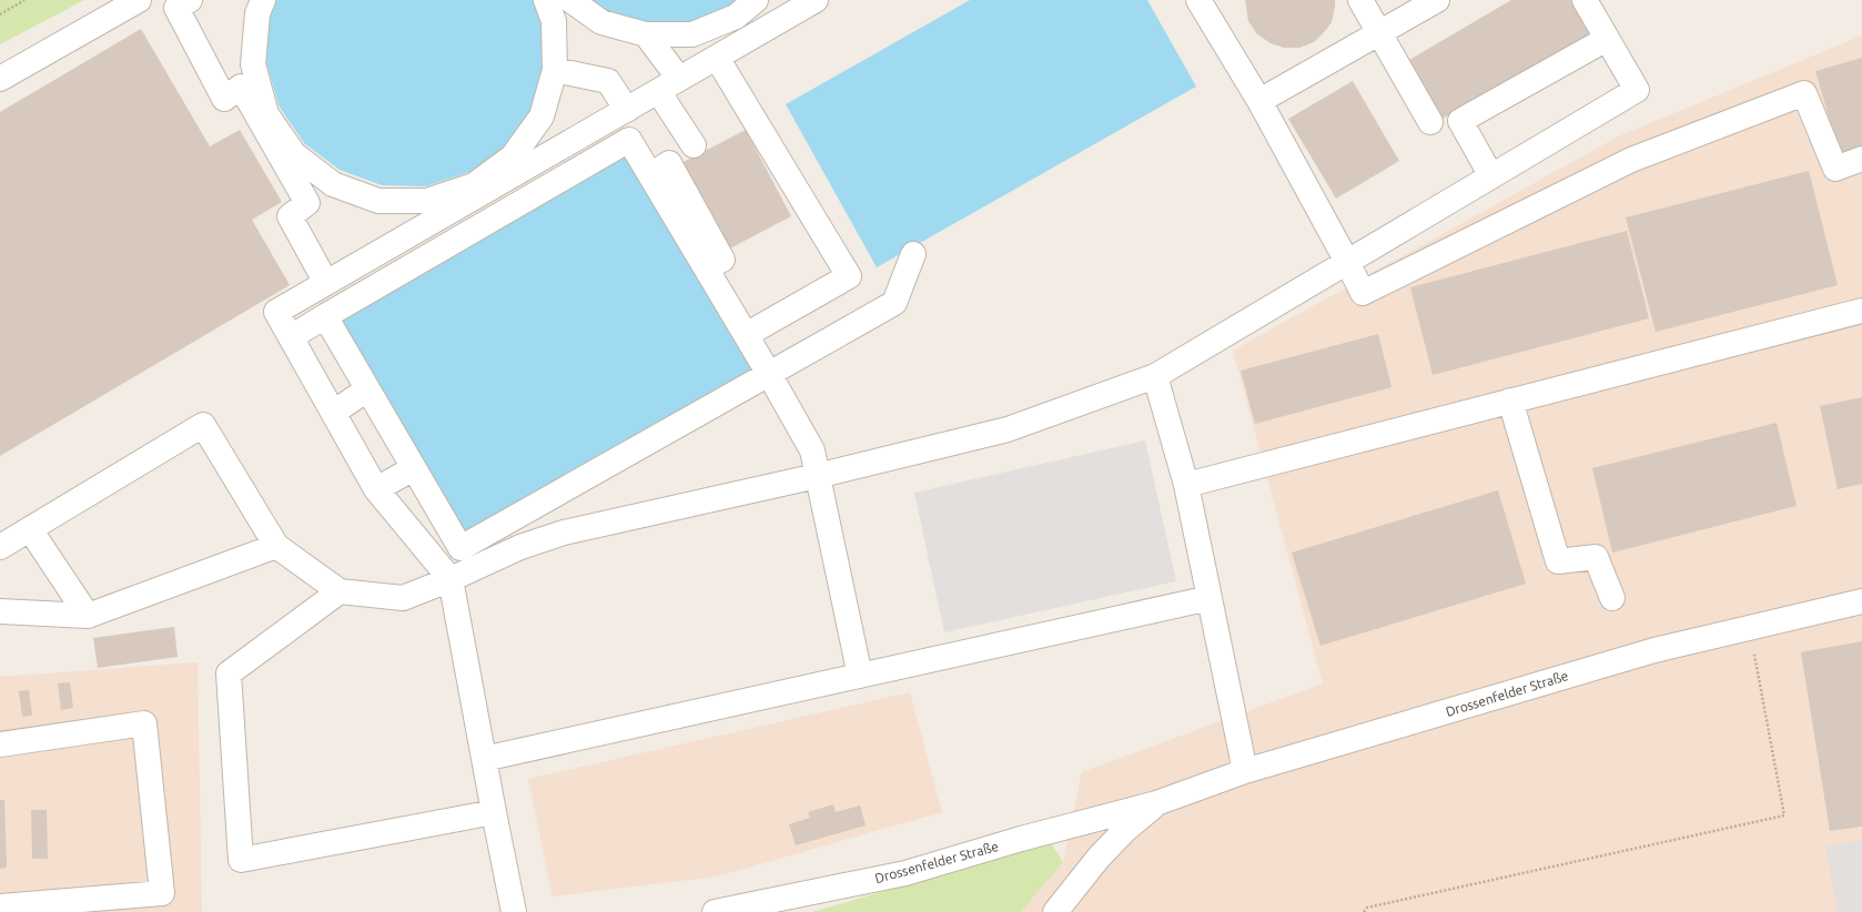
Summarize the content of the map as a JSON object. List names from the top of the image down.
{
  "streets": {
    "street": ["Drossenfelder Straße"]
  }
}
